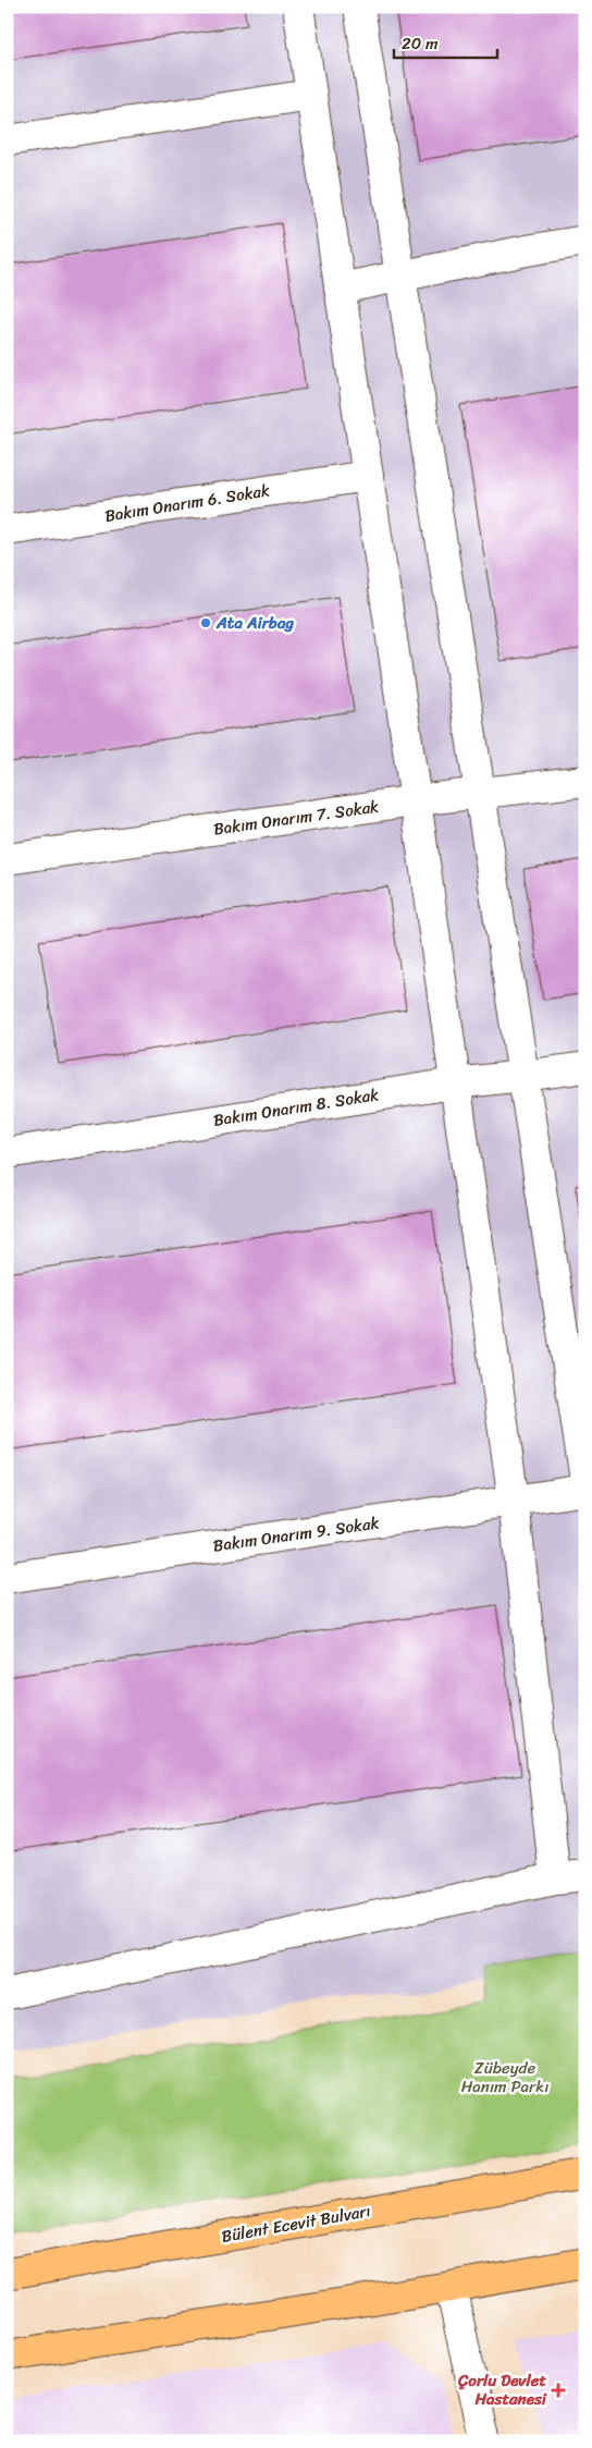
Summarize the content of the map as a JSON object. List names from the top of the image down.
{
  "streets": {
    "main road": ["Bülent Ecevit Bulvarı"],
    "street": [
      "Bakım Onarım 6. Sokak",
      "Bakım Onarım 7. Sokak",
      "Bakım Onarım 8. Sokak",
      "Bakım Onarım 9. Sokak"
    ]
  },
  "parks": ["Zübeyde Hanım Parkı"],
  "places": {
    "other": ["Ata Airbag"],
    "health": ["Çorlu Devlet Hastanesi"]
  },
  "scale_bar": "20 m"
}
